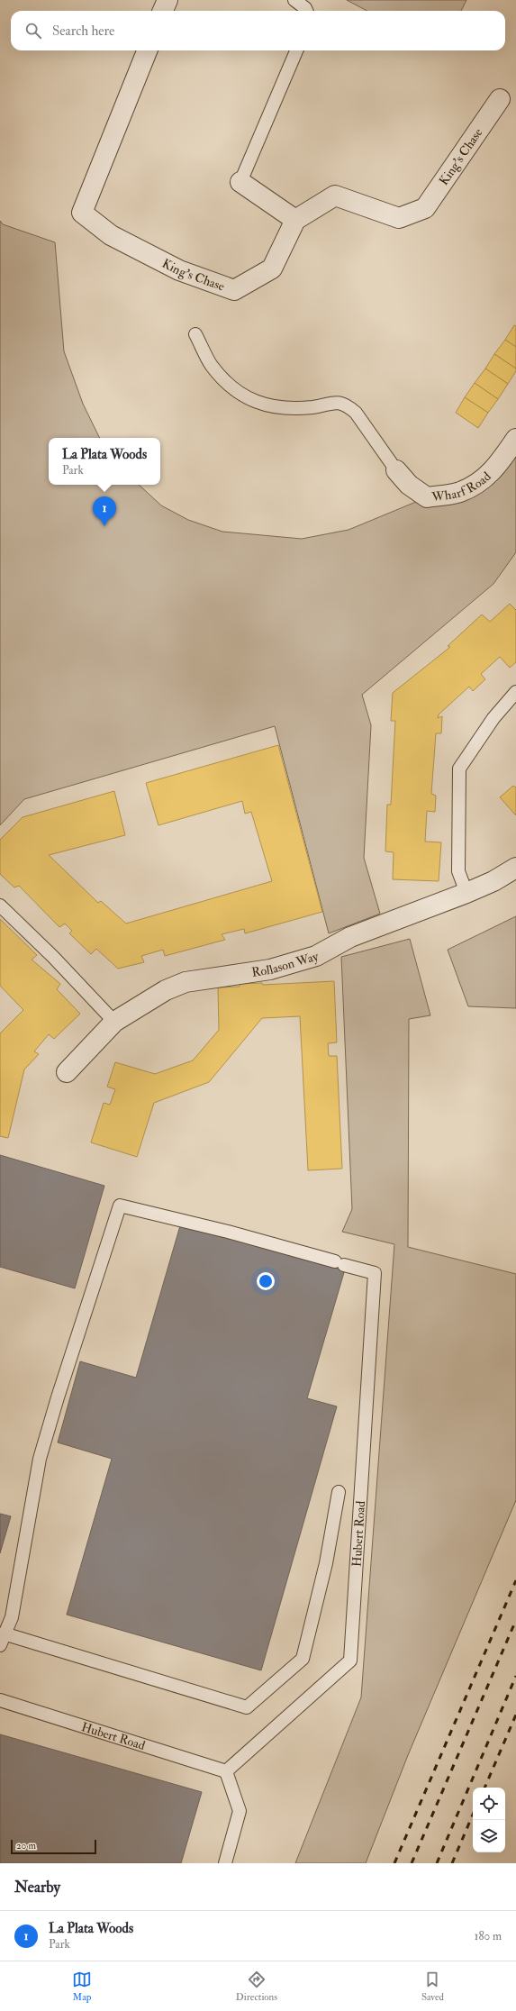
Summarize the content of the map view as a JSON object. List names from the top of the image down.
{
  "streets": {
    "street": ["King's Chase", "Wharf Road", "Rollason Way"],
    "lane": ["Hubert Road"]
  },
  "scale_bar": "20 m",
  "page": {
    "search": "Search here",
    "popup": ["La Plata Woods", "Park"],
    "pins": "1",
    "scale": "20 m",
    "heading": "Nearby",
    "list": [
      {
        "mark": "1",
        "name": "La Plata Woods",
        "note": "Park",
        "value": "180 m"
      }
    ],
    "nav": ["Map", "Directions", "Saved"]
  }
}
